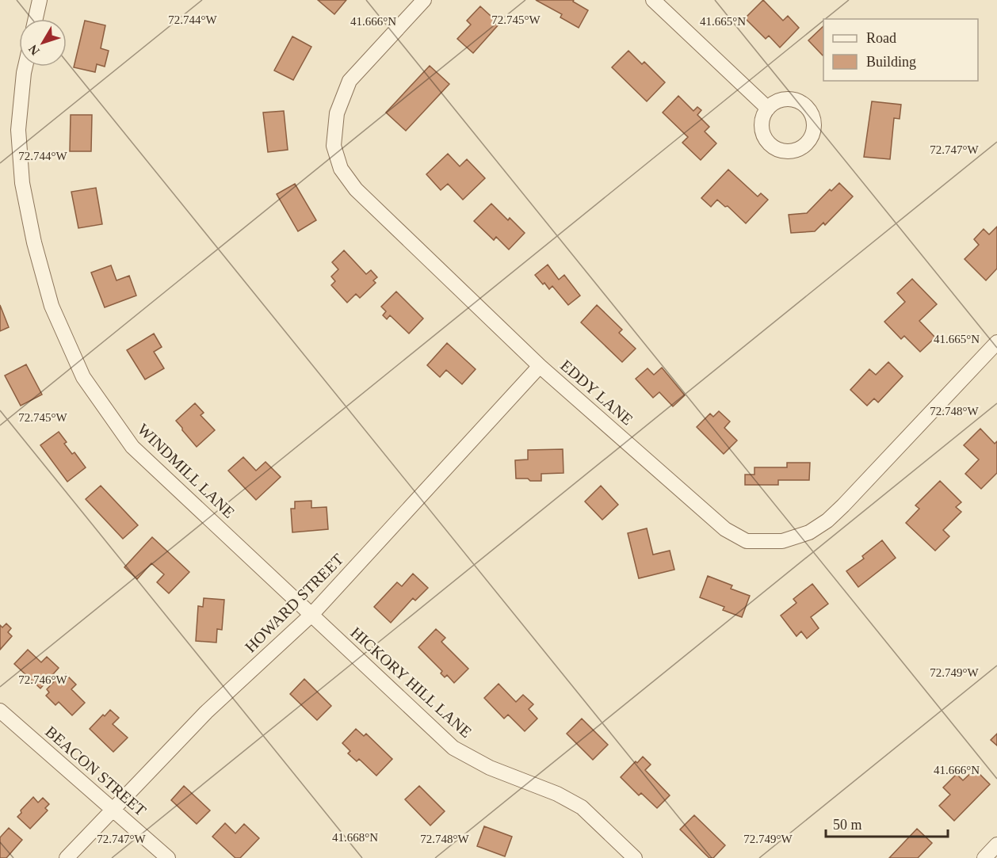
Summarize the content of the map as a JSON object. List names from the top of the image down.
{
  "streets": {
    "street": [
      "EDDY LANE",
      "WINDMILL LANE",
      "HOWARD STREET",
      "HICKORY HILL LANE",
      "BEACON STREET"
    ]
  },
  "crossings": [
    ["EDDY LANE", "HOWARD STREET"],
    ["WINDMILL LANE", "HOWARD STREET"],
    ["WINDMILL LANE", "HICKORY HILL LANE"],
    ["HOWARD STREET", "HICKORY HILL LANE"],
    ["HOWARD STREET", "BEACON STREET"]
  ],
  "legend": ["Road", "Building"],
  "scale_bar": "50 m",
  "north": "bottom left",
  "coordinates": [
    "72.744°W",
    "72.745°W",
    "41.666°N",
    "41.665°N",
    "72.747°W",
    "72.748°W",
    "72.749°W",
    "72.746°W",
    "41.668°N"
  ]
}
